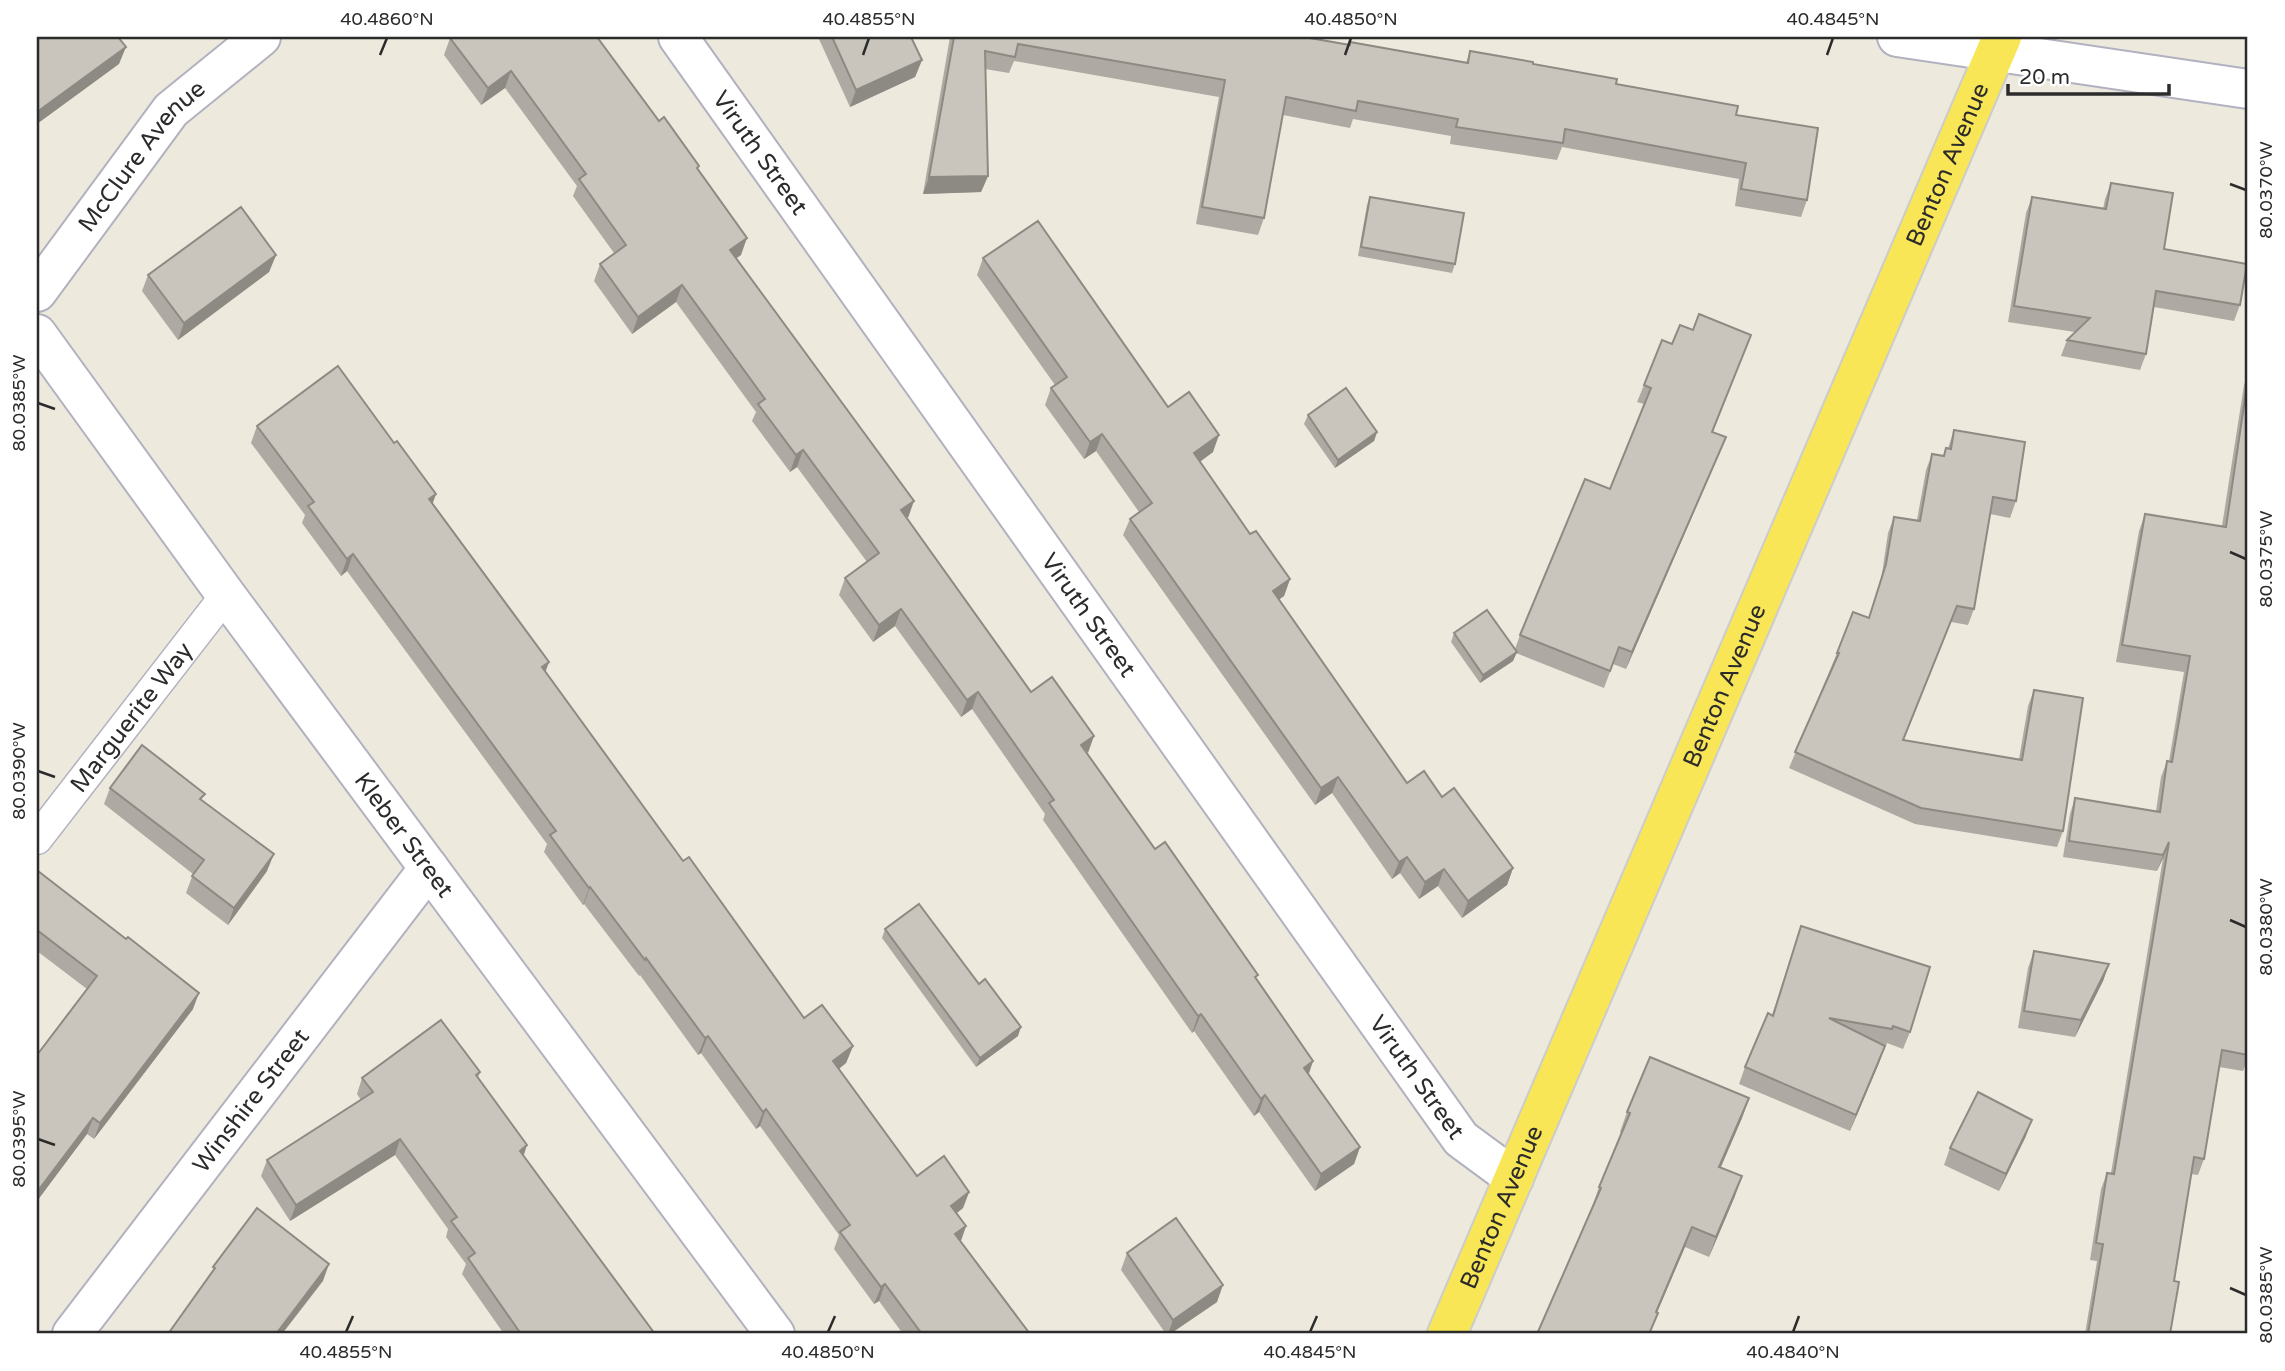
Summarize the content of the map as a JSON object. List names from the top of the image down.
{
  "streets": {
    "main road": ["Benton Avenue"],
    "street": [
      "Viruth Street",
      "McClure Avenue",
      "Kleber Street",
      "Winshire Street"
    ],
    "lane": ["Marguerite Way"]
  },
  "crossings": [
    ["Viruth Street", "Benton Avenue"],
    ["Marguerite Way", "Kleber Street"],
    ["Kleber Street", "Winshire Street"]
  ],
  "scale_bar": "20 m",
  "coordinates": [
    "40.4860°N",
    "40.4855°N",
    "40.4850°N",
    "40.4845°N",
    "80.0370°W",
    "80.0385°W",
    "80.0375°W",
    "80.0390°W",
    "80.0380°W",
    "80.0395°W",
    "40.4840°N"
  ]
}
